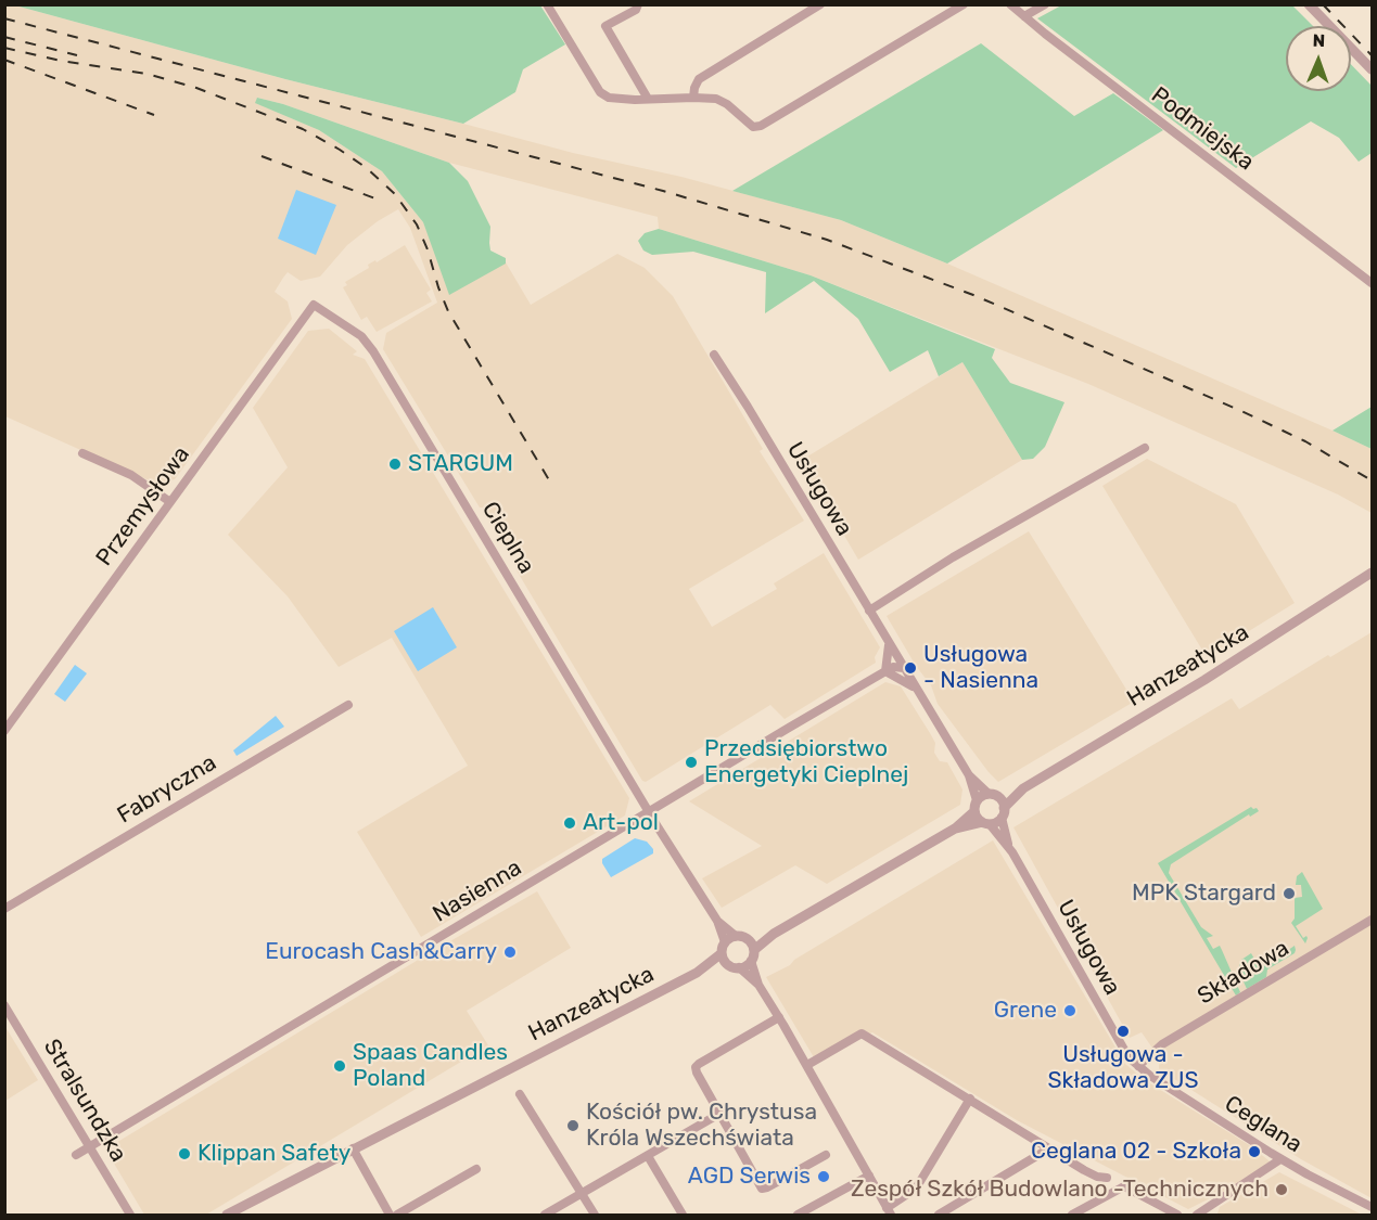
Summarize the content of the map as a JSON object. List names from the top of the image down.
{
  "streets": {
    "street": [
      "Podmiejska",
      "Usługowa",
      "Przemysłowa",
      "Cieplna",
      "Hanzeatycka",
      "Fabryczna",
      "Nasienna",
      "Składowa",
      "Stralsundzka",
      "Ceglana"
    ]
  },
  "crossings": [
    ["Usługowa", "Hanzeatycka"],
    ["Usługowa", "Nasienna"],
    ["Usługowa", "Składowa"],
    ["Usługowa", "Ceglana"],
    ["Przemysłowa", "Cieplna"],
    ["Cieplna", "Nasienna"],
    ["Nasienna", "Stralsundzka"],
    ["Składowa", "Ceglana"]
  ],
  "places": [
    "STARGUM",
    "Usługowa - Nasienna",
    "Przedsiębiorstwo Energetyki Cieplnej",
    "Art-pol",
    "MPK Stargard",
    "Eurocash Cash&Carry",
    "Grene",
    "Usługowa - Składowa ZUS",
    "Spaas Candles Poland",
    "Kościół pw. Chrystusa Króla Wszechświata",
    "Ceglana 02 - Szkoła",
    "Klippan Safety",
    "AGD Serwis",
    "Zespół Szkół Budowlano -Technicznych"
  ],
  "north": "top"
}
